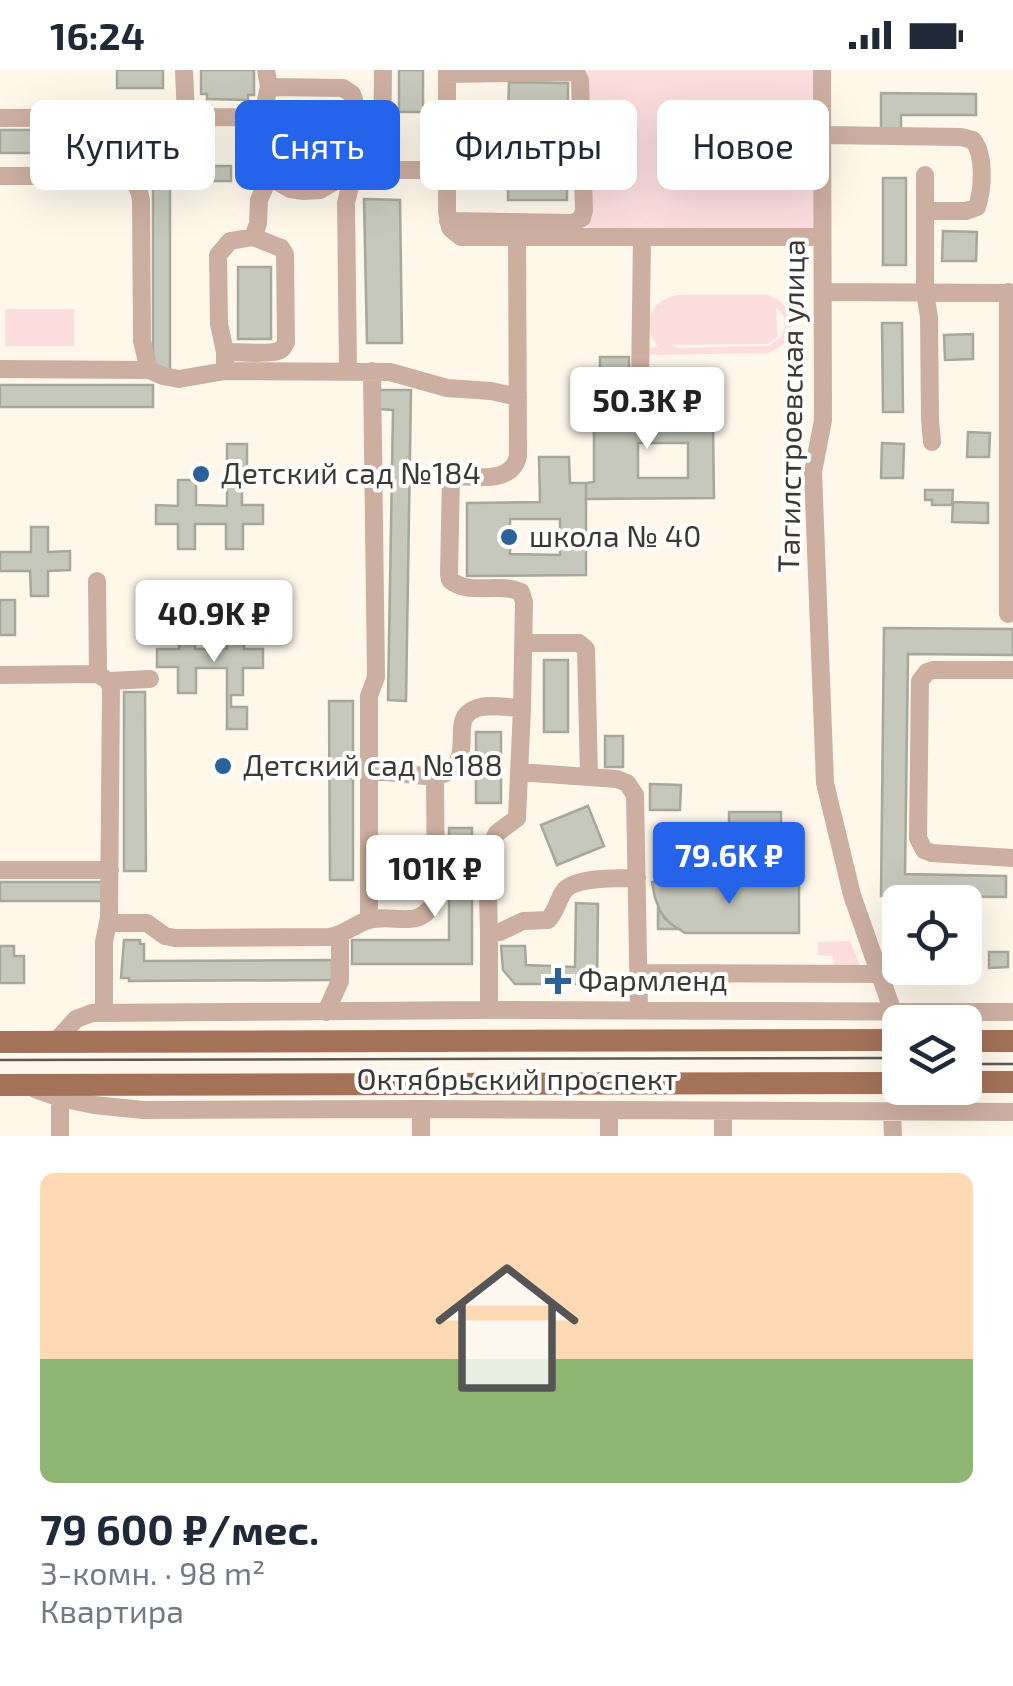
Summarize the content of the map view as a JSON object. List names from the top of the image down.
{
  "streets": {
    "main road": ["Октябрьский проспект"],
    "street": ["Тагилстроевская улица"]
  },
  "places": {
    "other": ["Детский сад №184", "школа № 40", "Детский сад №188"],
    "health": ["Фармленд"]
  },
  "page": {
    "status": "16:24",
    "chip": [
      "Купить",
      "Снять",
      "Фильтры",
      "Новое"
    ],
    "price": [
      "50.3K ₽",
      "40.9K ₽",
      "79.6K ₽",
      "101K ₽"
    ],
    "list": [
      {
        "name": "79 600 ₽/мес.",
        "note": "3-комн. · 98 m² · Квартира"
      }
    ]
  }
}
